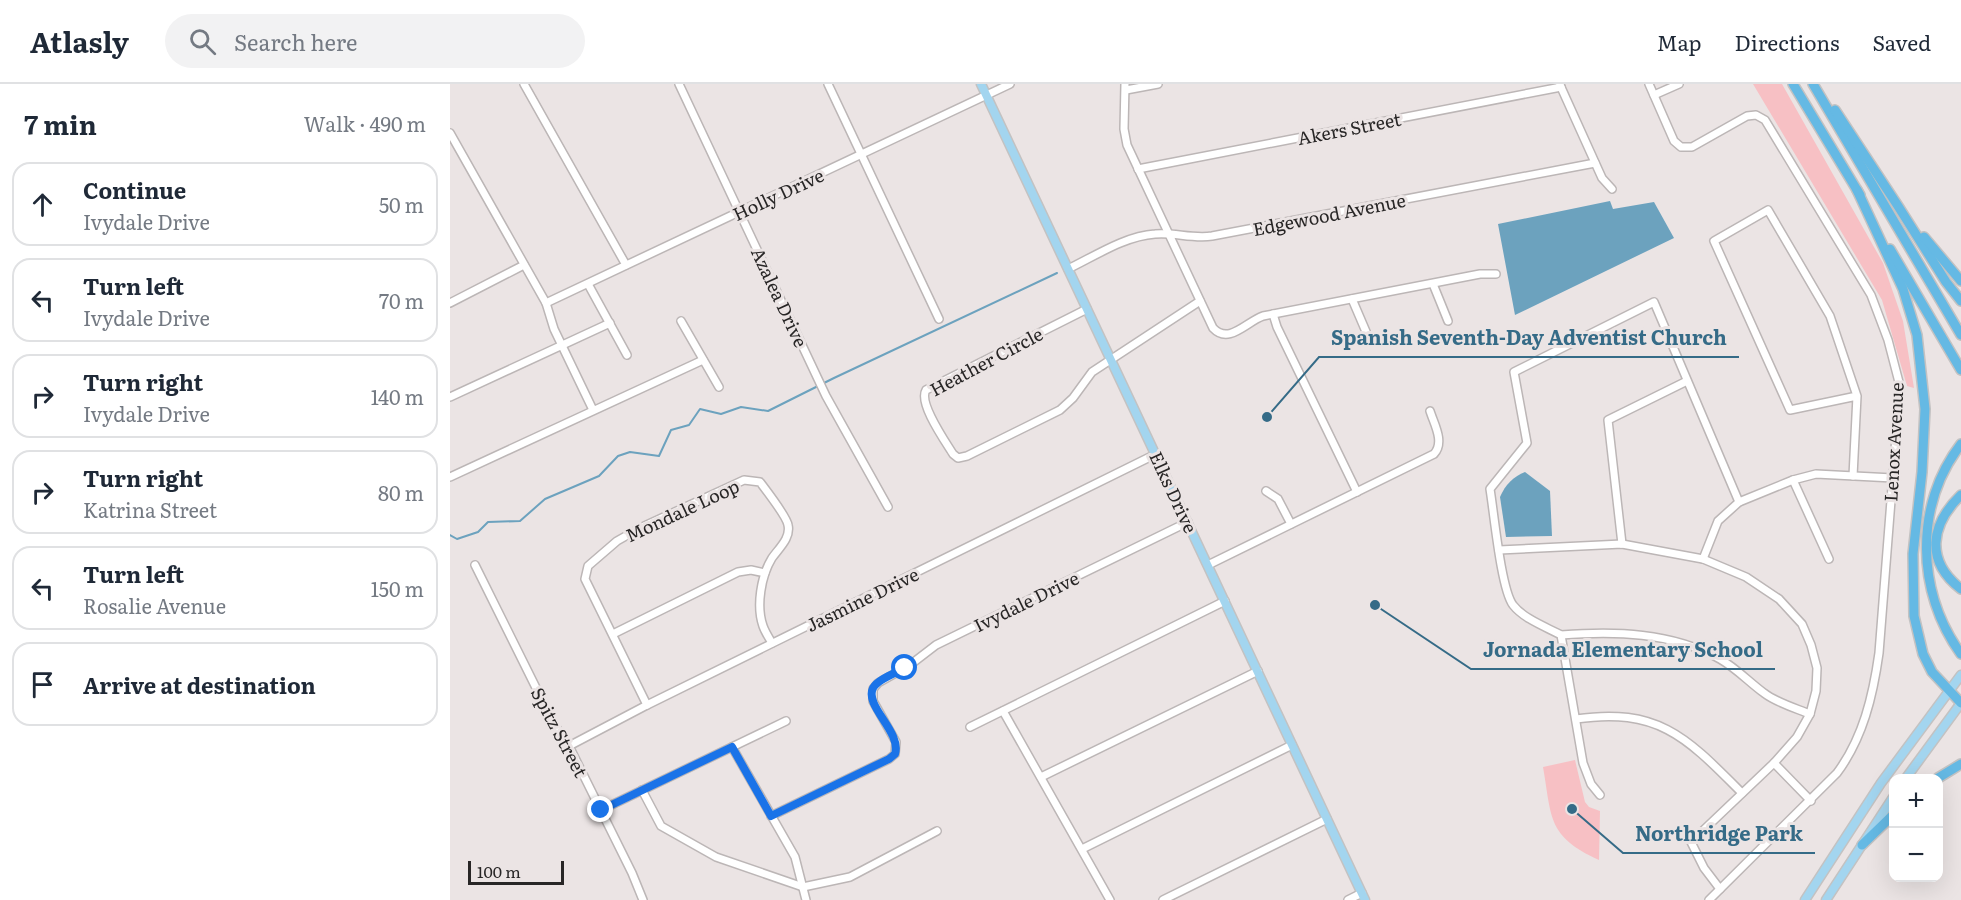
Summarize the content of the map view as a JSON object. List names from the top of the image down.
{
  "streets": {
    "main road": ["Elks Drive"],
    "street": [
      "Akers Street",
      "Holly Drive",
      "Edgewood Avenue",
      "Azalea Drive",
      "Heather Circle",
      "Lenox Avenue",
      "Mondale Loop",
      "Jasmine Drive",
      "Ivydale Drive",
      "Spitz Street"
    ]
  },
  "crossings": [
    ["Holly Drive", "Azalea Drive"],
    ["Holly Drive", "Elks Drive"],
    ["Edgewood Avenue", "Elks Drive"],
    ["Heather Circle", "Elks Drive"],
    ["Elks Drive", "Jasmine Drive"],
    ["Elks Drive", "Ivydale Drive"],
    ["Mondale Loop", "Jasmine Drive"],
    ["Jasmine Drive", "Spitz Street"]
  ],
  "places": ["Spanish Seventh-Day Adventist Church", "Jornada Elementary School", "Northridge Park"],
  "scale_bar": "100 m",
  "page": {
    "header": "Atlasly",
    "search": "Search here",
    "nav": ["Map", "Directions", "Saved"],
    "heading": ["7 min", "Walk · 490 m"],
    "list": [
      ["Continue", "Ivydale Drive", "50 m"],
      ["Turn left", "Ivydale Drive", "70 m"],
      ["Turn right", "Ivydale Drive", "140 m"],
      ["Turn right", "Katrina Street", "80 m"],
      ["Turn left", "Rosalie Avenue", "150 m"],
      "Arrive at destination"
    ],
    "map_buttons": ["+", "−"],
    "scale": "100 m"
  }
}
